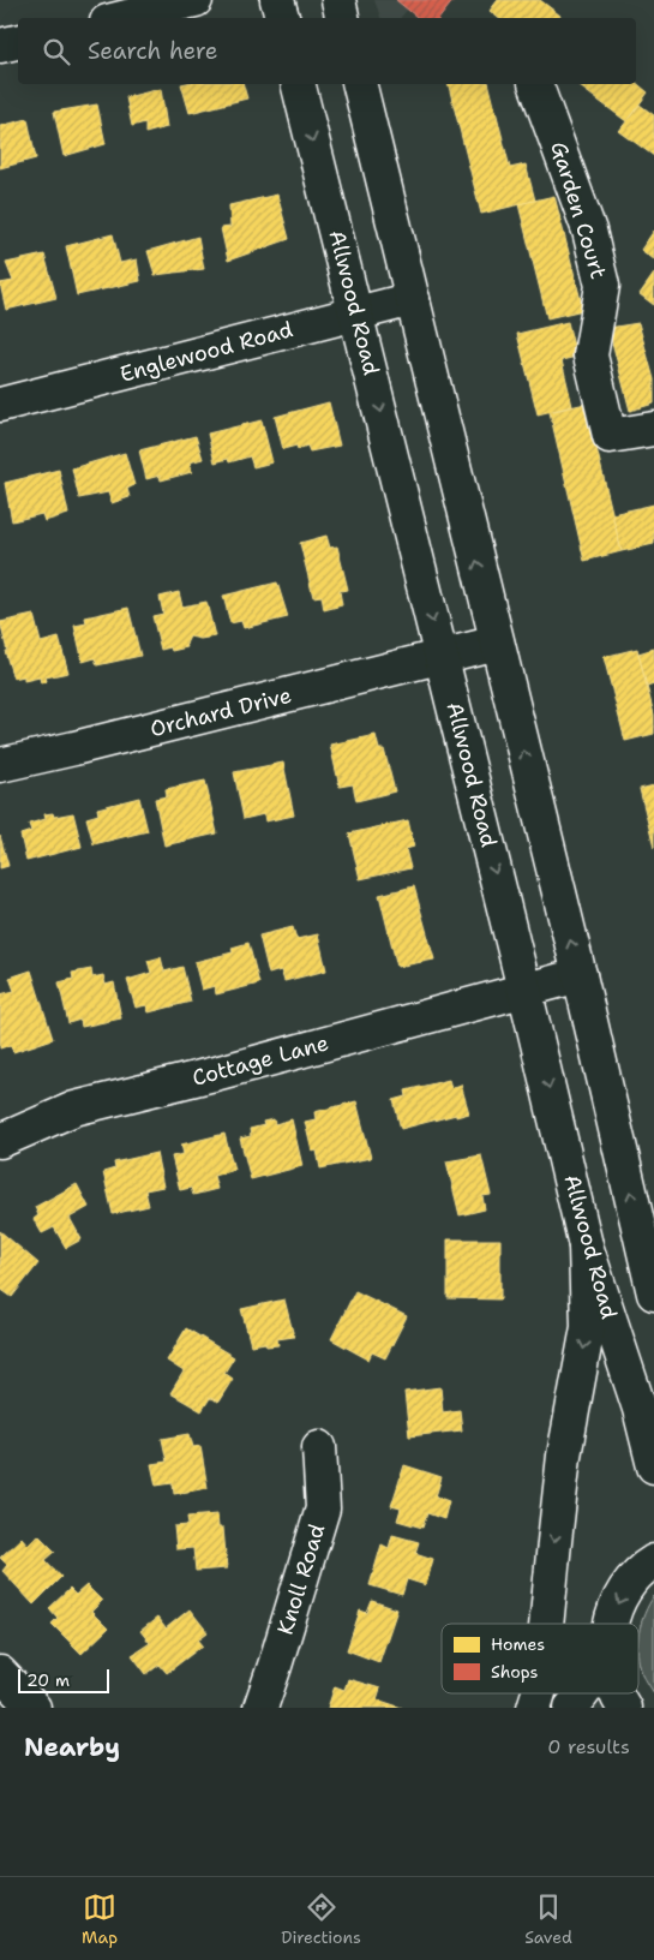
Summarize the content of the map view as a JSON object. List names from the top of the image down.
{
  "streets": {
    "main road": [
      "Garden Court",
      "Allwood Road",
      "Englewood Road",
      "Orchard Drive",
      "Cottage Lane",
      "Knoll Road"
    ]
  },
  "crossings": [
    ["Allwood Road", "Englewood Road"],
    ["Allwood Road", "Orchard Drive"],
    ["Allwood Road", "Cottage Lane"]
  ],
  "legend": ["Homes", "Shops"],
  "scale_bar": "20 m",
  "page": {
    "search": "Search here",
    "scale": "20 m",
    "heading": ["Nearby", "0 results"],
    "nav": ["Map", "Directions", "Saved"]
  }
}
